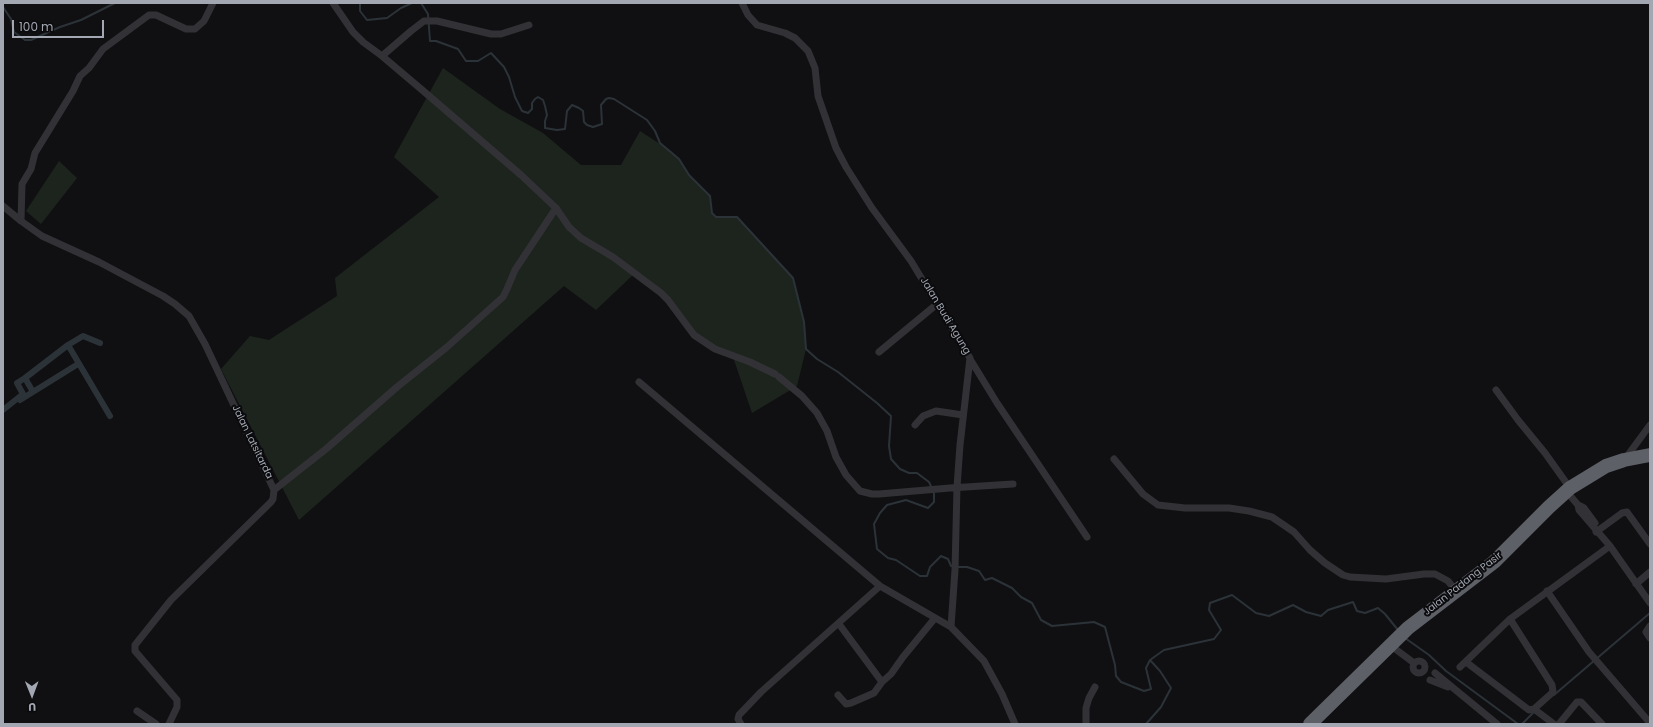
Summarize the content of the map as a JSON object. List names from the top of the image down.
{
  "streets": {
    "highway": ["Jalan Padang Pasir"],
    "street": ["Jalan Budi Agung", "Jalan Latsitarda"]
  },
  "scale_bar": "100 m",
  "north": "bottom"
}
